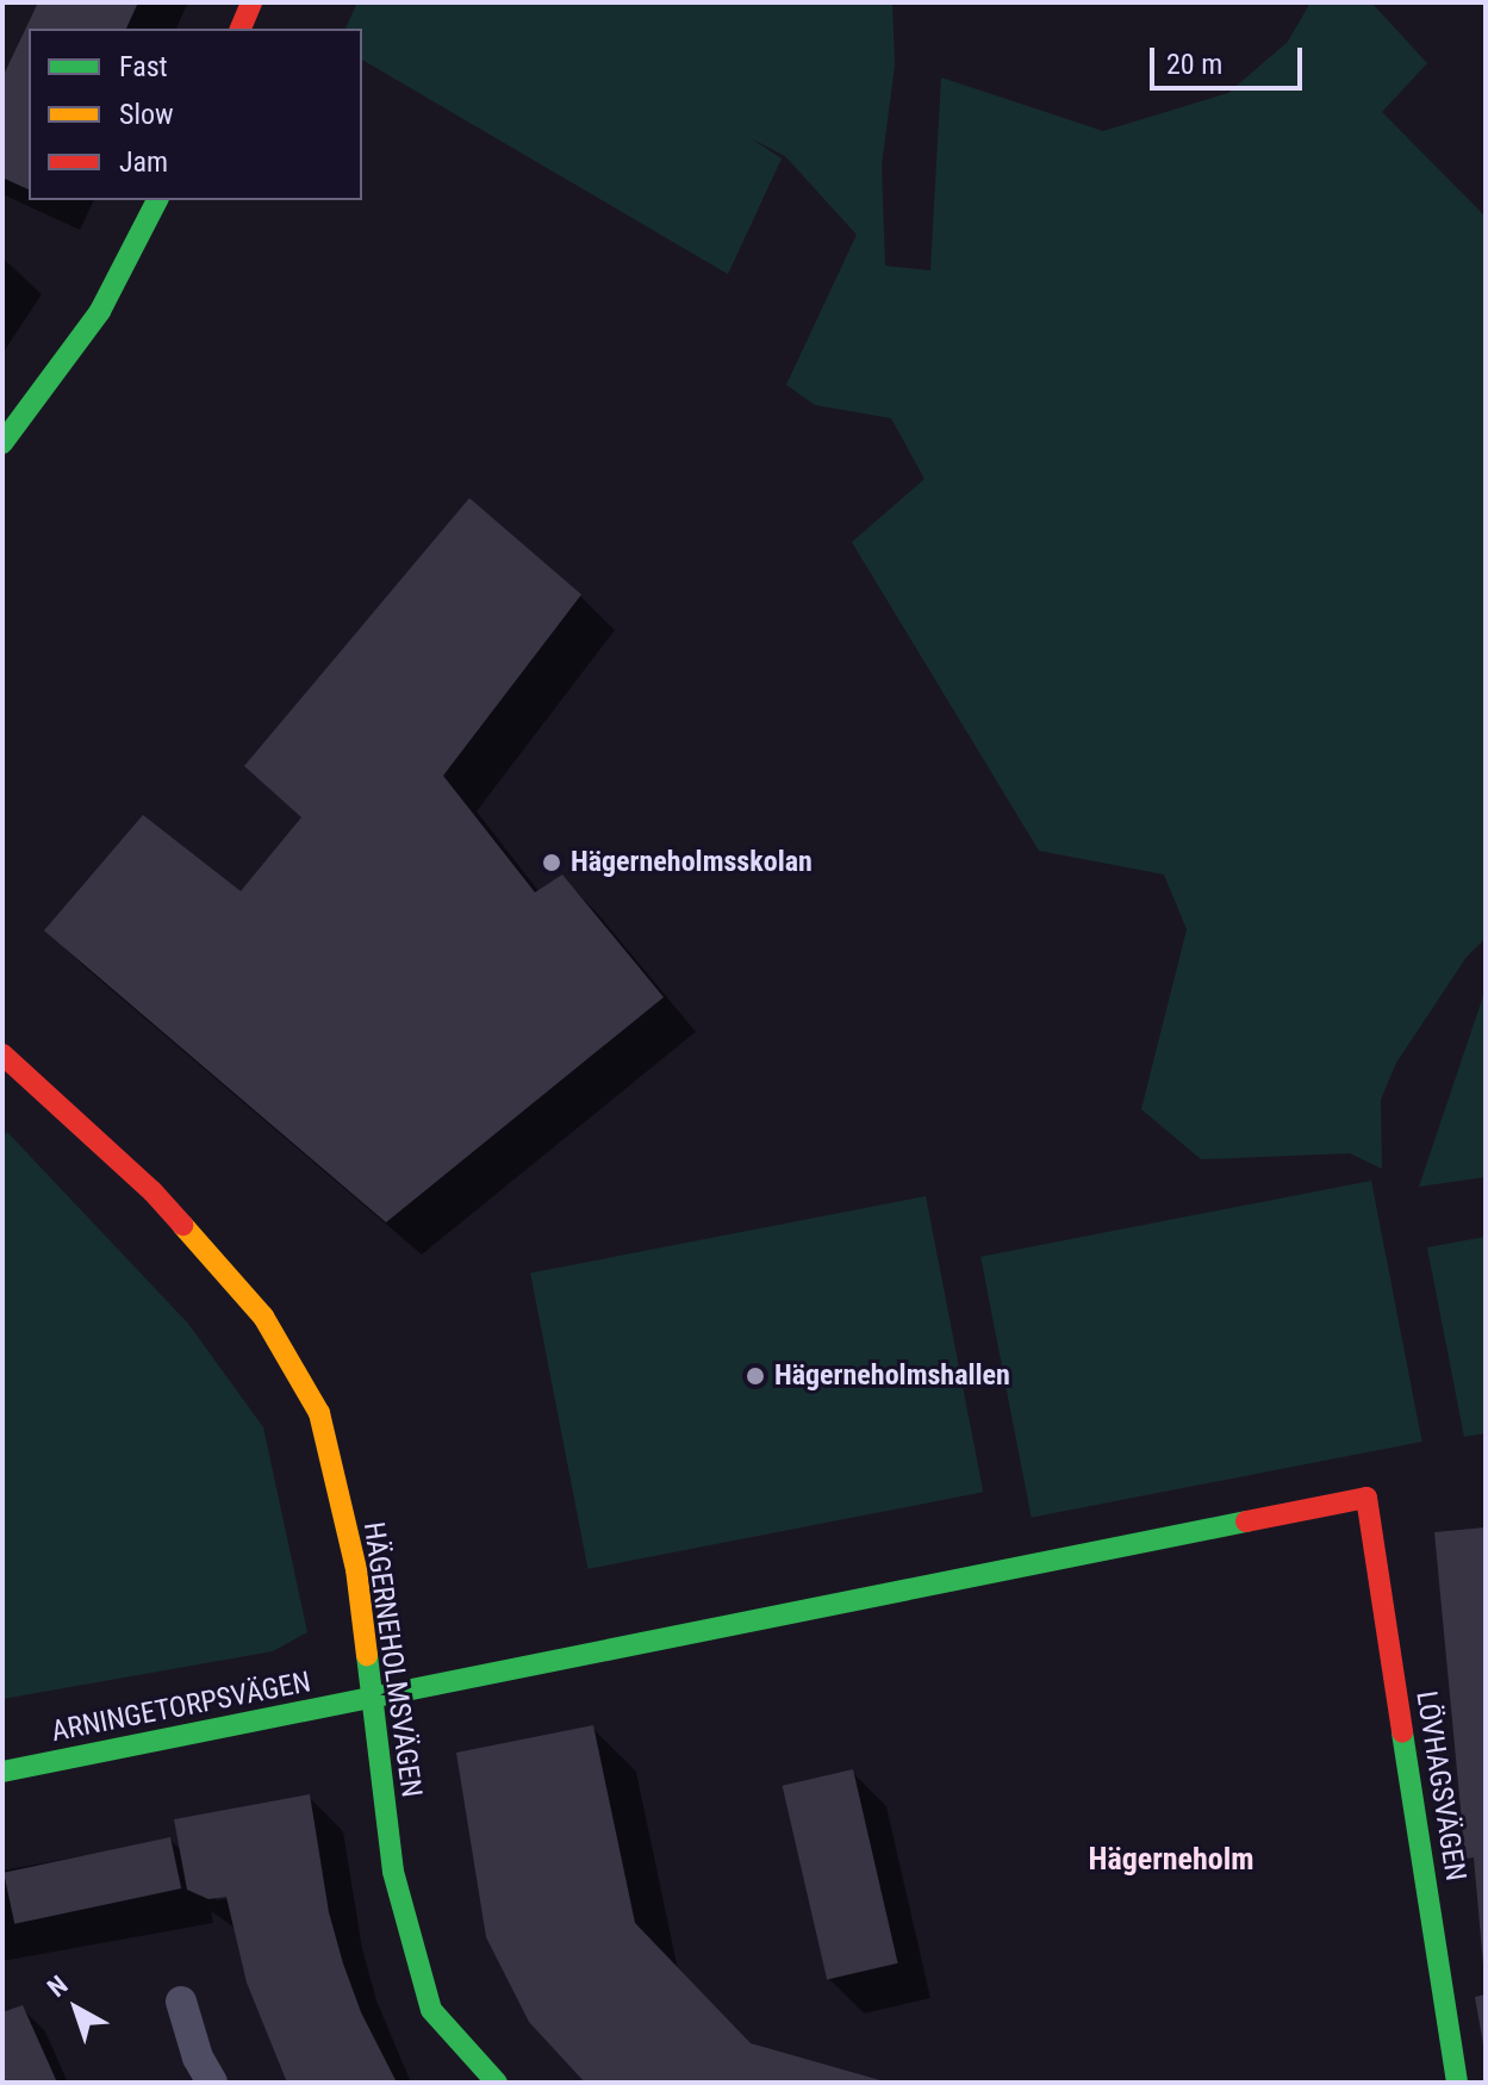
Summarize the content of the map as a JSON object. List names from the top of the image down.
{
  "streets": {
    "street": ["HÄGERNEHOLMSVÄGEN", "ARNINGETORPSVÄGEN", "LÖVHAGSVÄGEN"]
  },
  "crossings": [
    ["HÄGERNEHOLMSVÄGEN", "ARNINGETORPSVÄGEN"],
    ["ARNINGETORPSVÄGEN", "LÖVHAGSVÄGEN"]
  ],
  "districts": ["Hägerneholm"],
  "places": ["Hägerneholmsskolan", "Hägerneholmshallen"],
  "legend": ["Fast", "Slow", "Jam"],
  "scale_bar": "20 m",
  "north": "top left"
}
